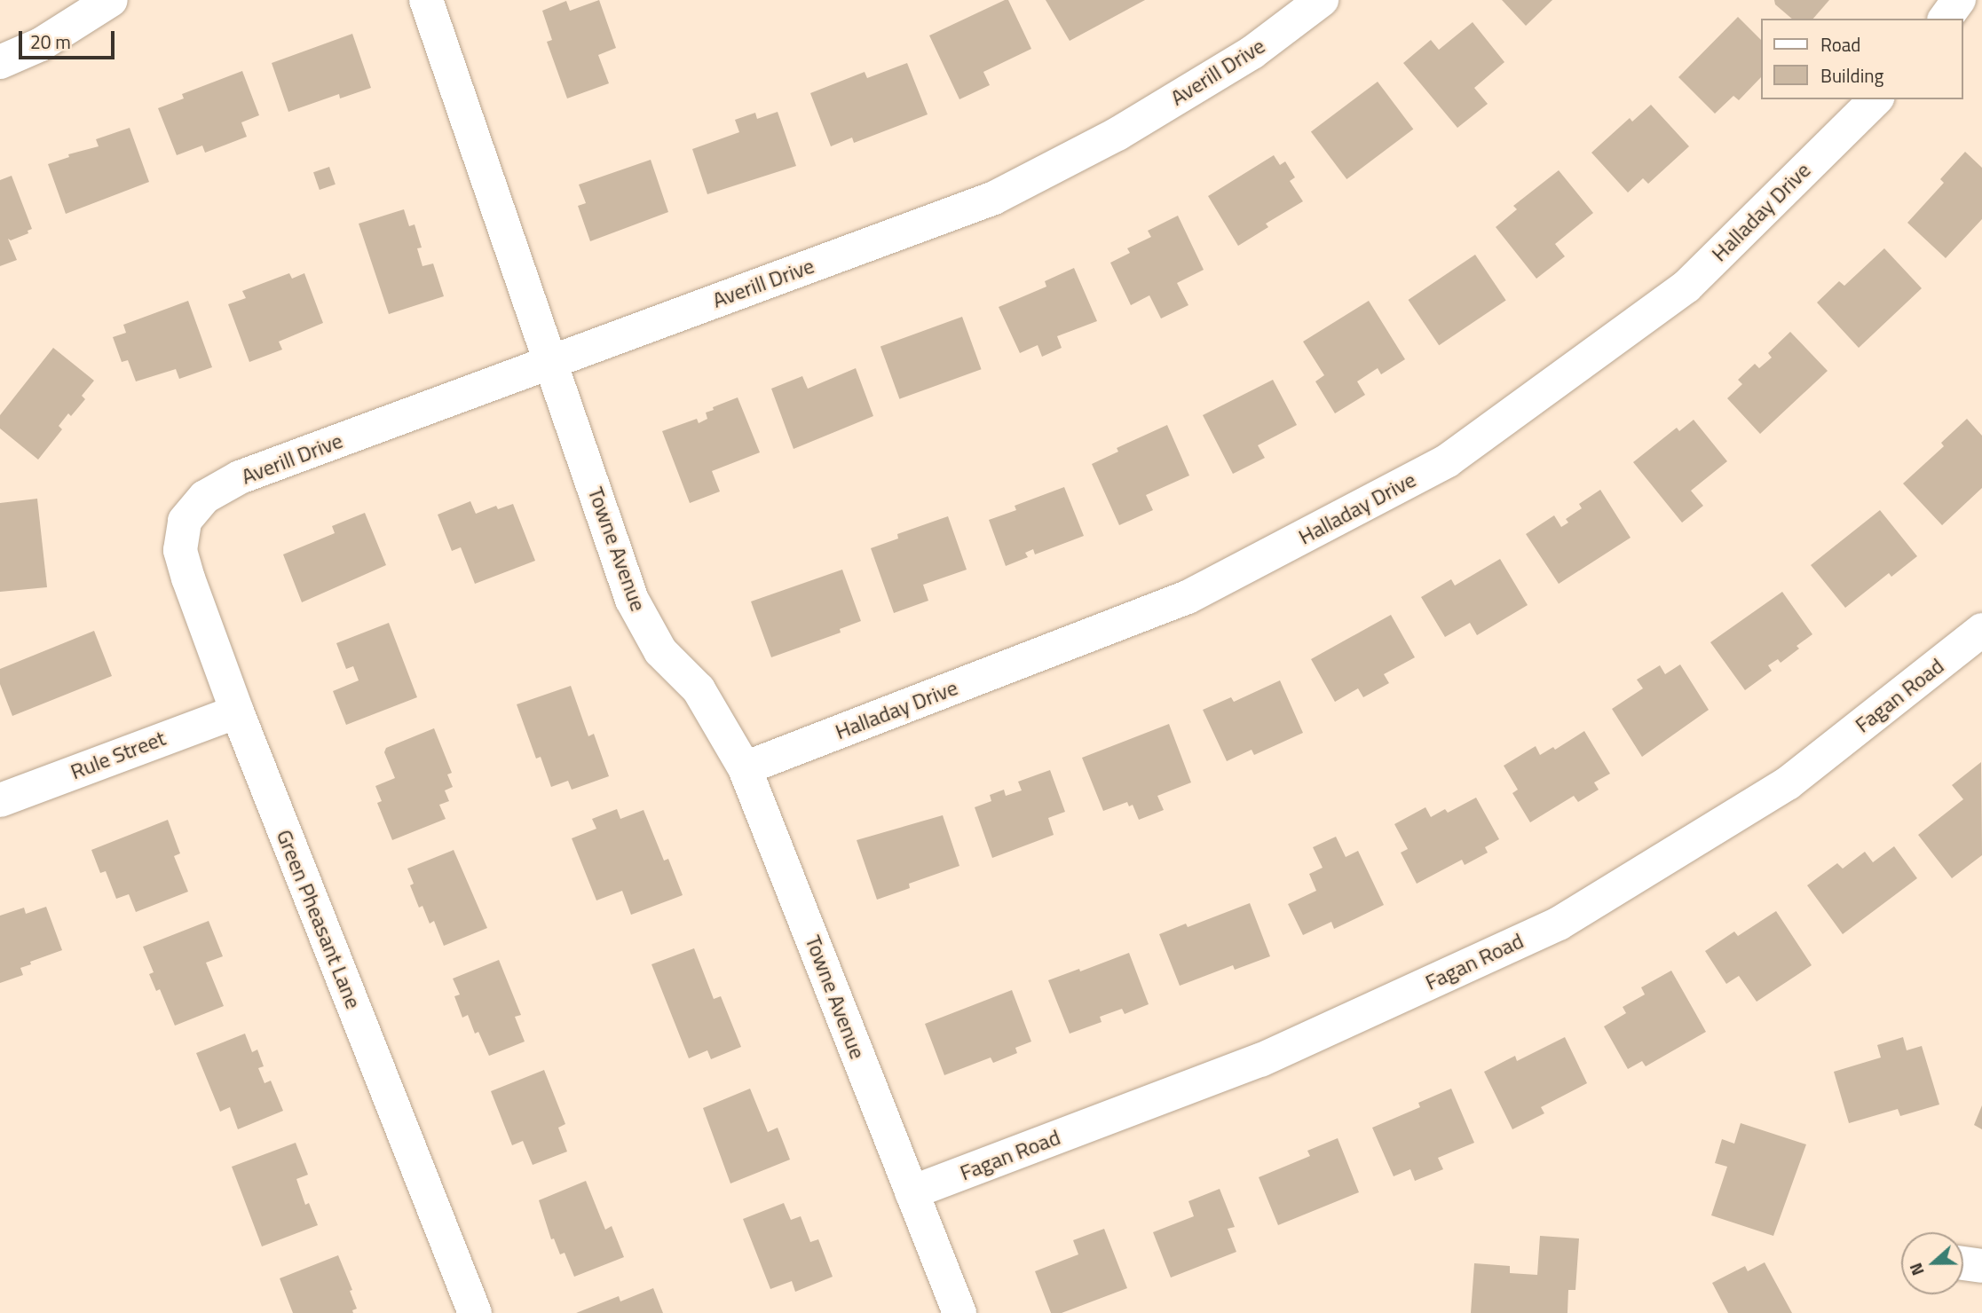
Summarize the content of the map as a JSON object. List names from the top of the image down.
{
  "streets": {
    "street": [
      "Averill Drive",
      "Halladay Drive",
      "Towne Avenue",
      "Fagan Road",
      "Rule Street",
      "Green Pheasant Lane"
    ]
  },
  "crossings": [
    ["Averill Drive", "Towne Avenue"],
    ["Averill Drive", "Green Pheasant Lane"],
    ["Halladay Drive", "Towne Avenue"],
    ["Towne Avenue", "Fagan Road"],
    ["Rule Street", "Green Pheasant Lane"]
  ],
  "legend": ["Road", "Building"],
  "scale_bar": "20 m",
  "north": "left"
}
